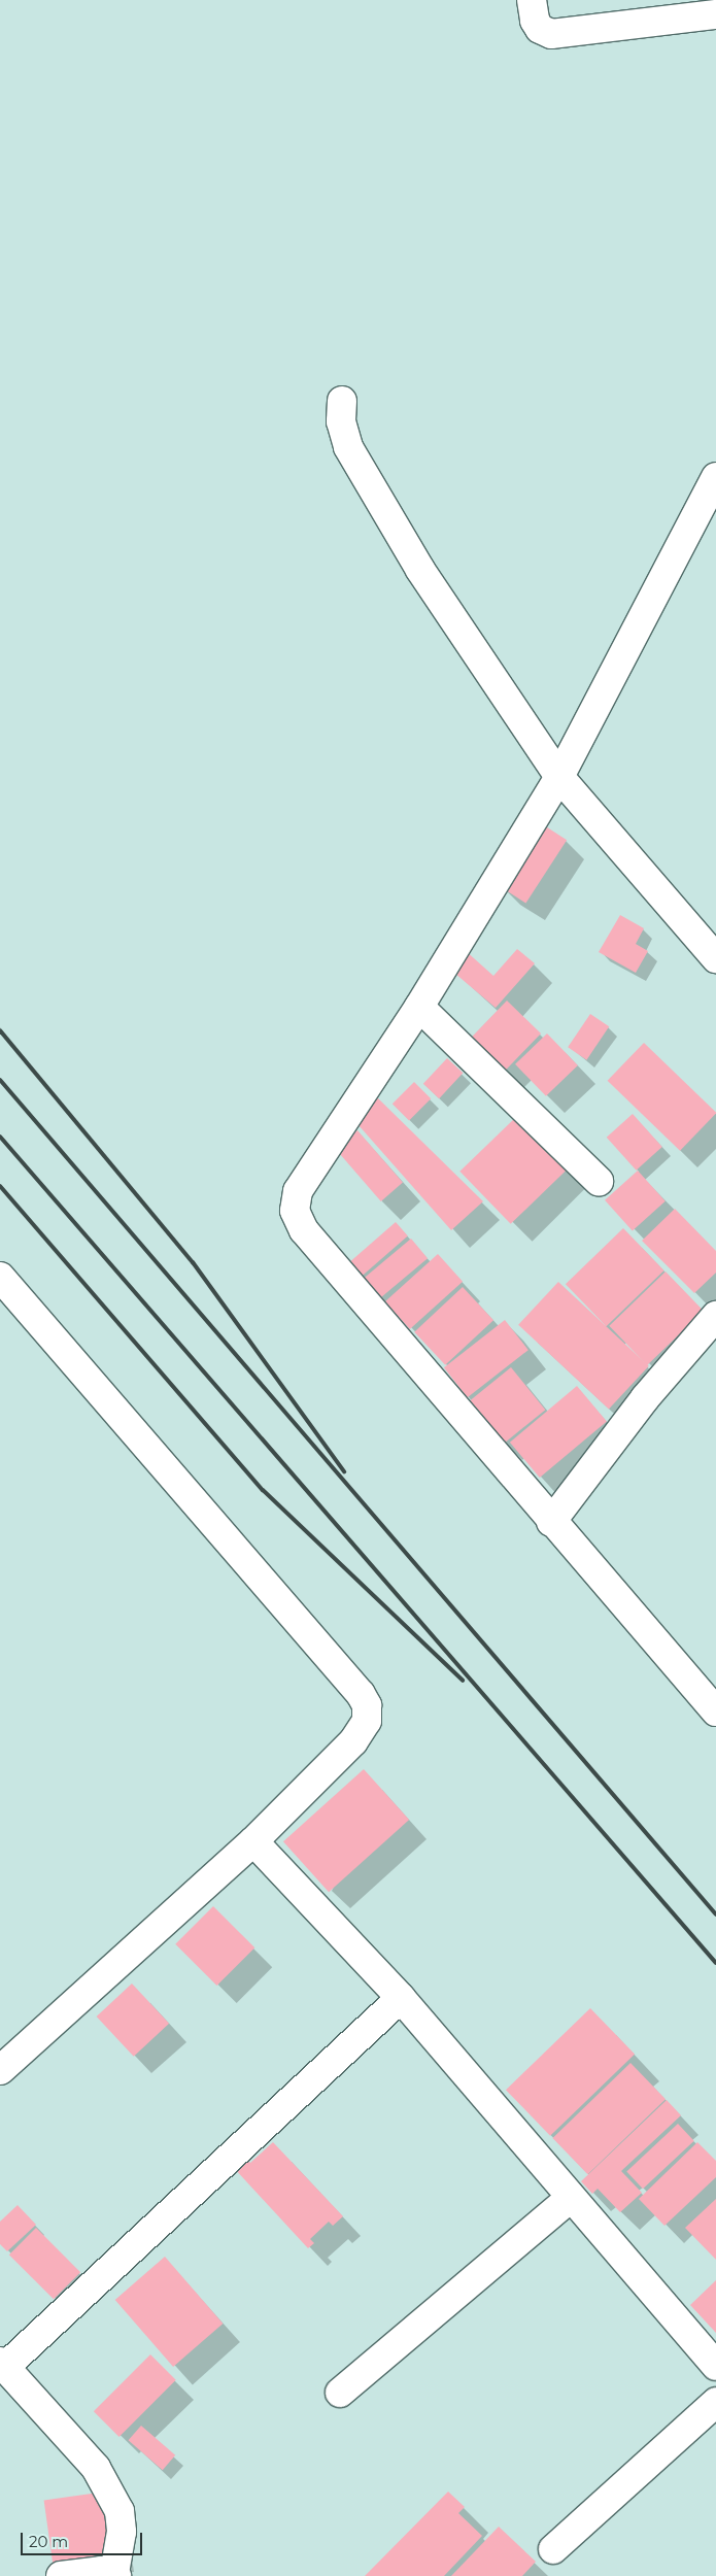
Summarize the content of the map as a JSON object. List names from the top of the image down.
{
  "scale_bar": "20 m"
}
